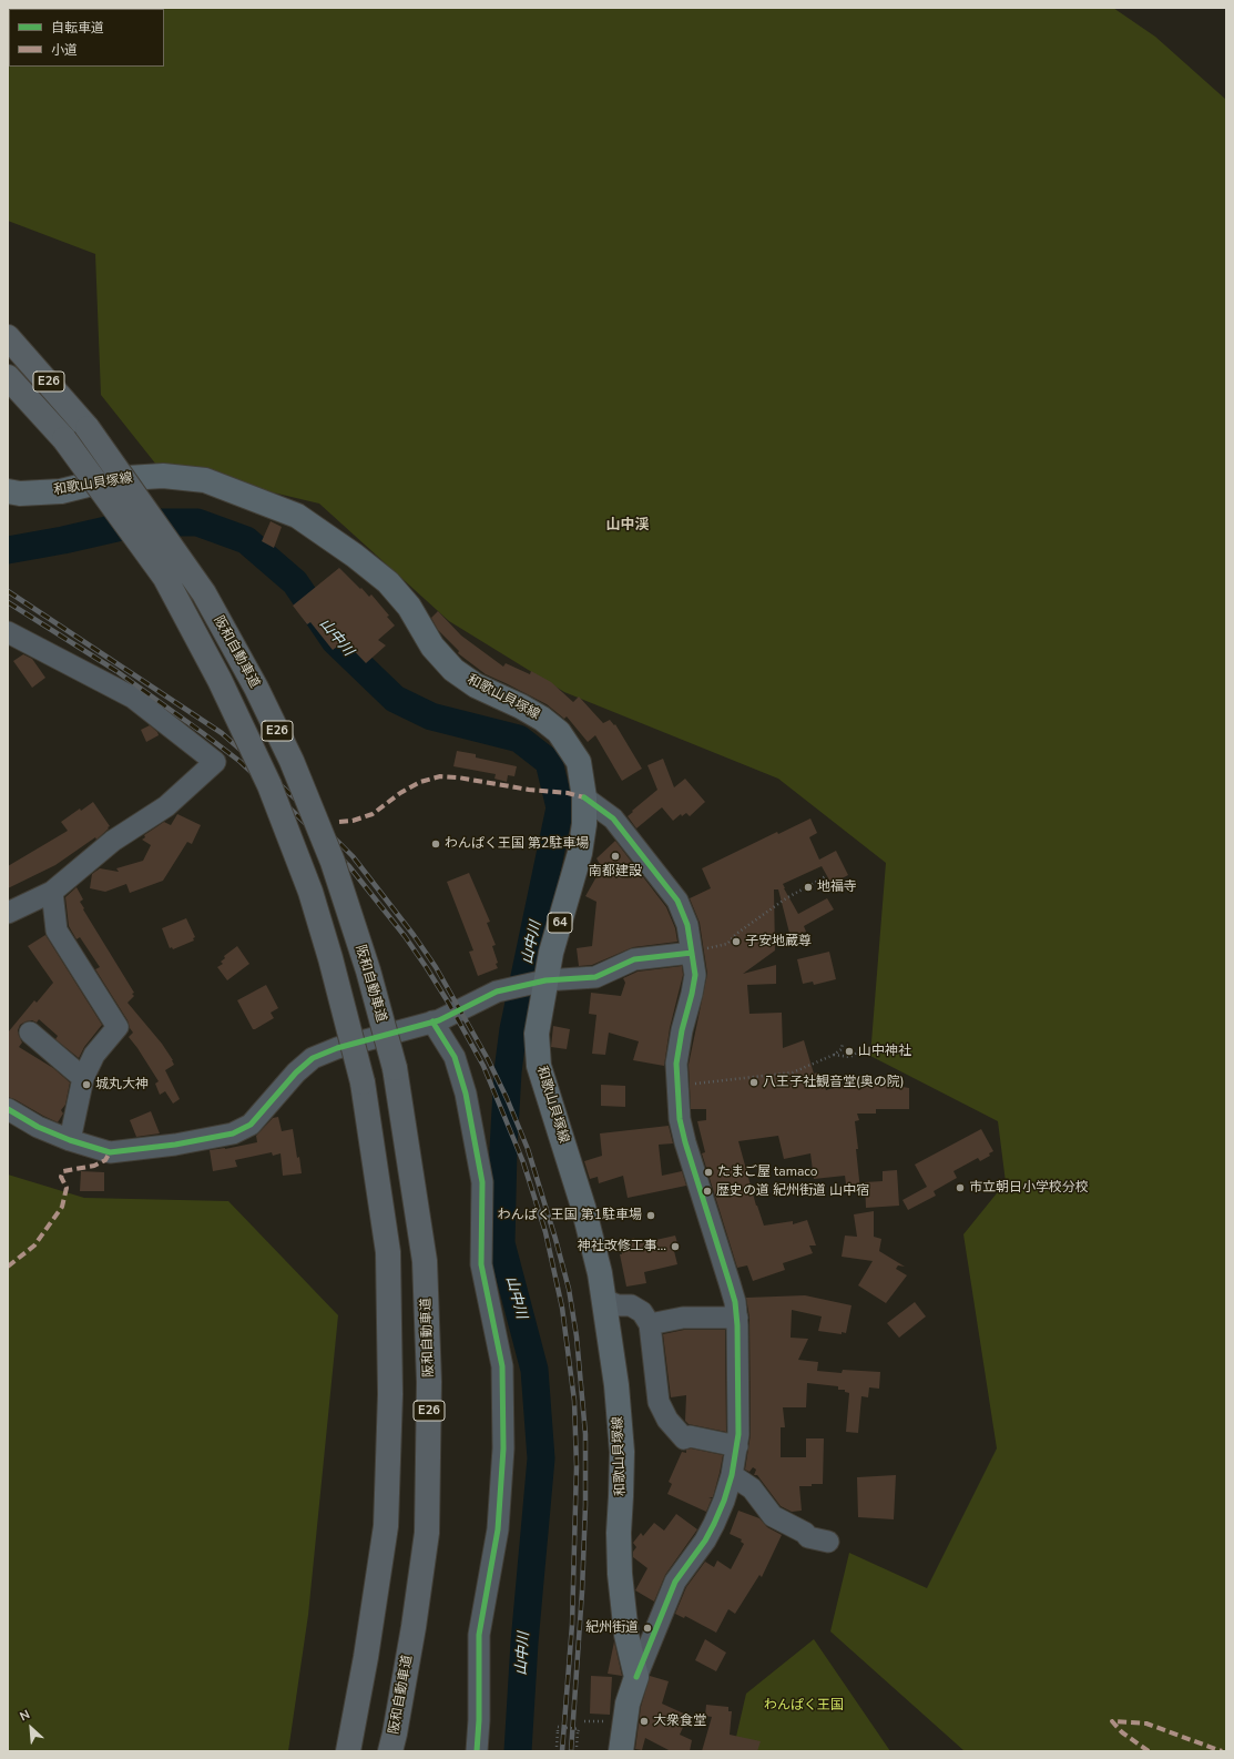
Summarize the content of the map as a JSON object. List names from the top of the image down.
{
  "streets": {
    "highway": ["E26", "阪和自動車道"],
    "main road": ["和歌山貝塚線", "64"]
  },
  "districts": ["山中渓"],
  "water": ["山中川"],
  "parks": ["わんぱく王国"],
  "places": [
    "わんぱく王国 第2駐車場",
    "南都建設",
    "地福寺",
    "子安地蔵尊",
    "山中神社",
    "八王子社観音堂(奥の院)",
    "城丸大神",
    "たまご屋 tamaco",
    "市立朝日小学校分校",
    "歴史の道 紀州街道 山中宿",
    "わんぱく王国 第1駐車場",
    "神社改修工事…",
    "紀州街道",
    "大衆食堂"
  ],
  "legend": ["自転車道", "小道"],
  "north": "top left"
}
